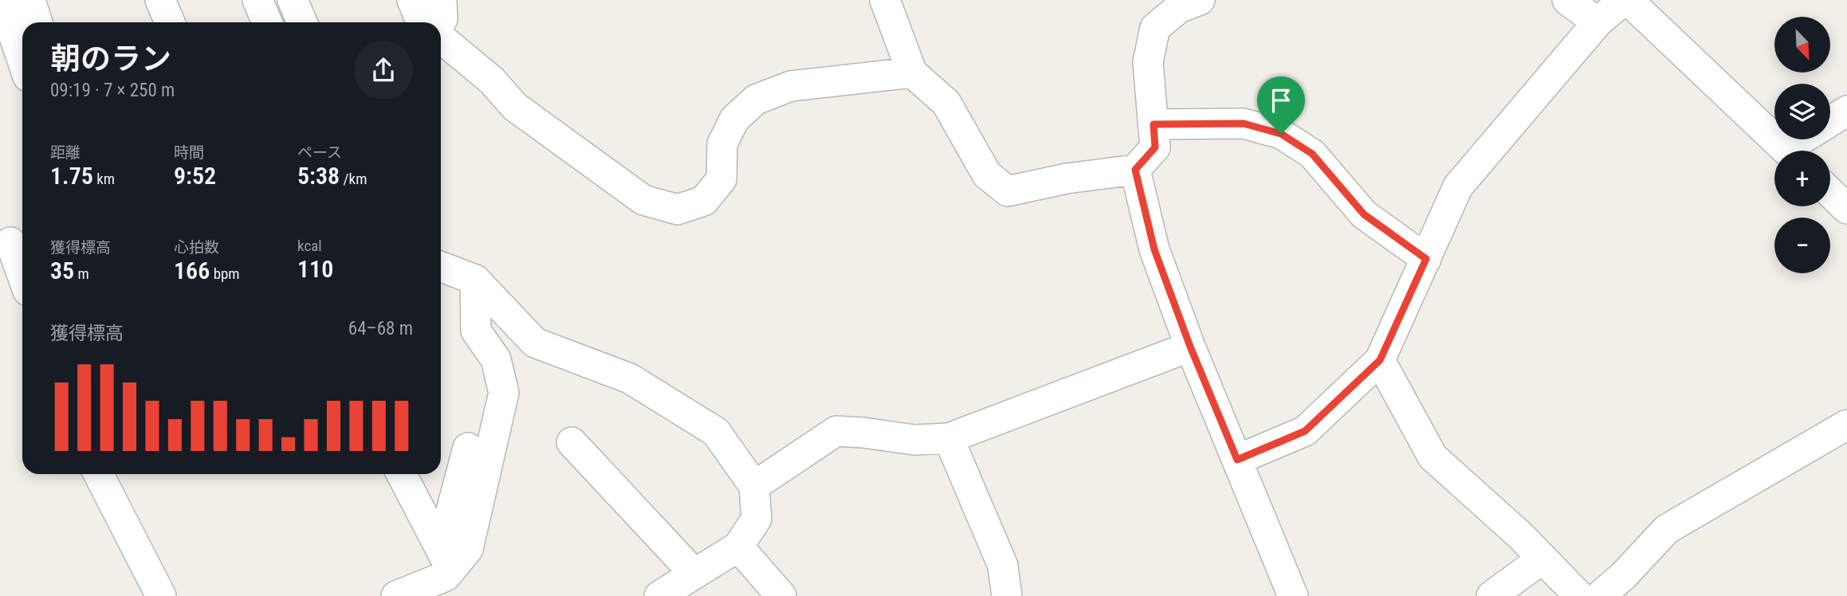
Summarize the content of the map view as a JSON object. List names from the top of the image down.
{
  "north": "bottom right",
  "page": {
    "map_buttons": ["+", "−"],
    "heading": ["朝のラン", "09:19 · 7 × 250 m"],
    "stats": [
      ["距離", "1.75 km"],
      ["時間", "9:52"],
      ["ペース", "5:38 /km"],
      ["獲得標高", "35 m"],
      ["心拍数", "166 bpm"],
      ["kcal", "110"]
    ],
    "chart": ["獲得標高", "64–68 m"]
  }
}
